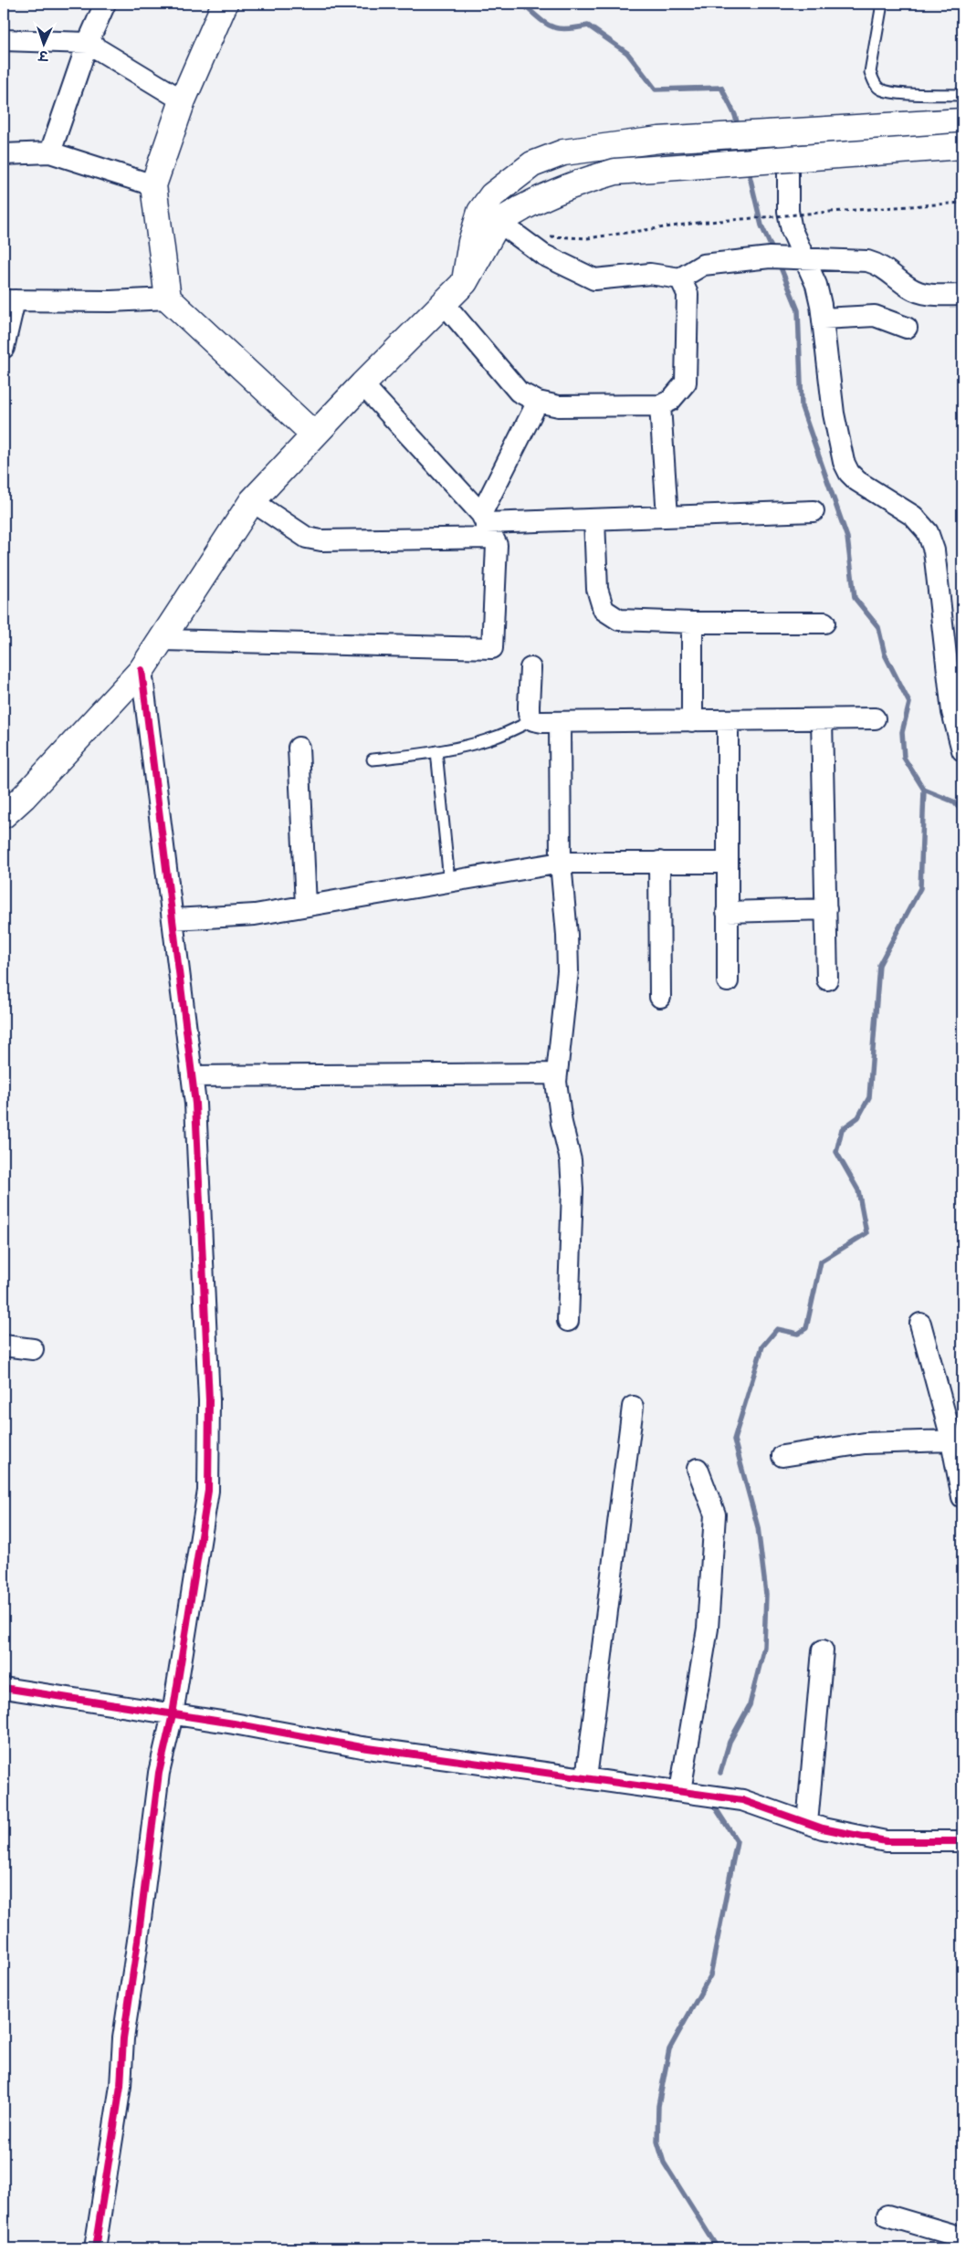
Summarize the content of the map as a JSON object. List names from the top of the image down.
{
  "north": "bottom"
}
